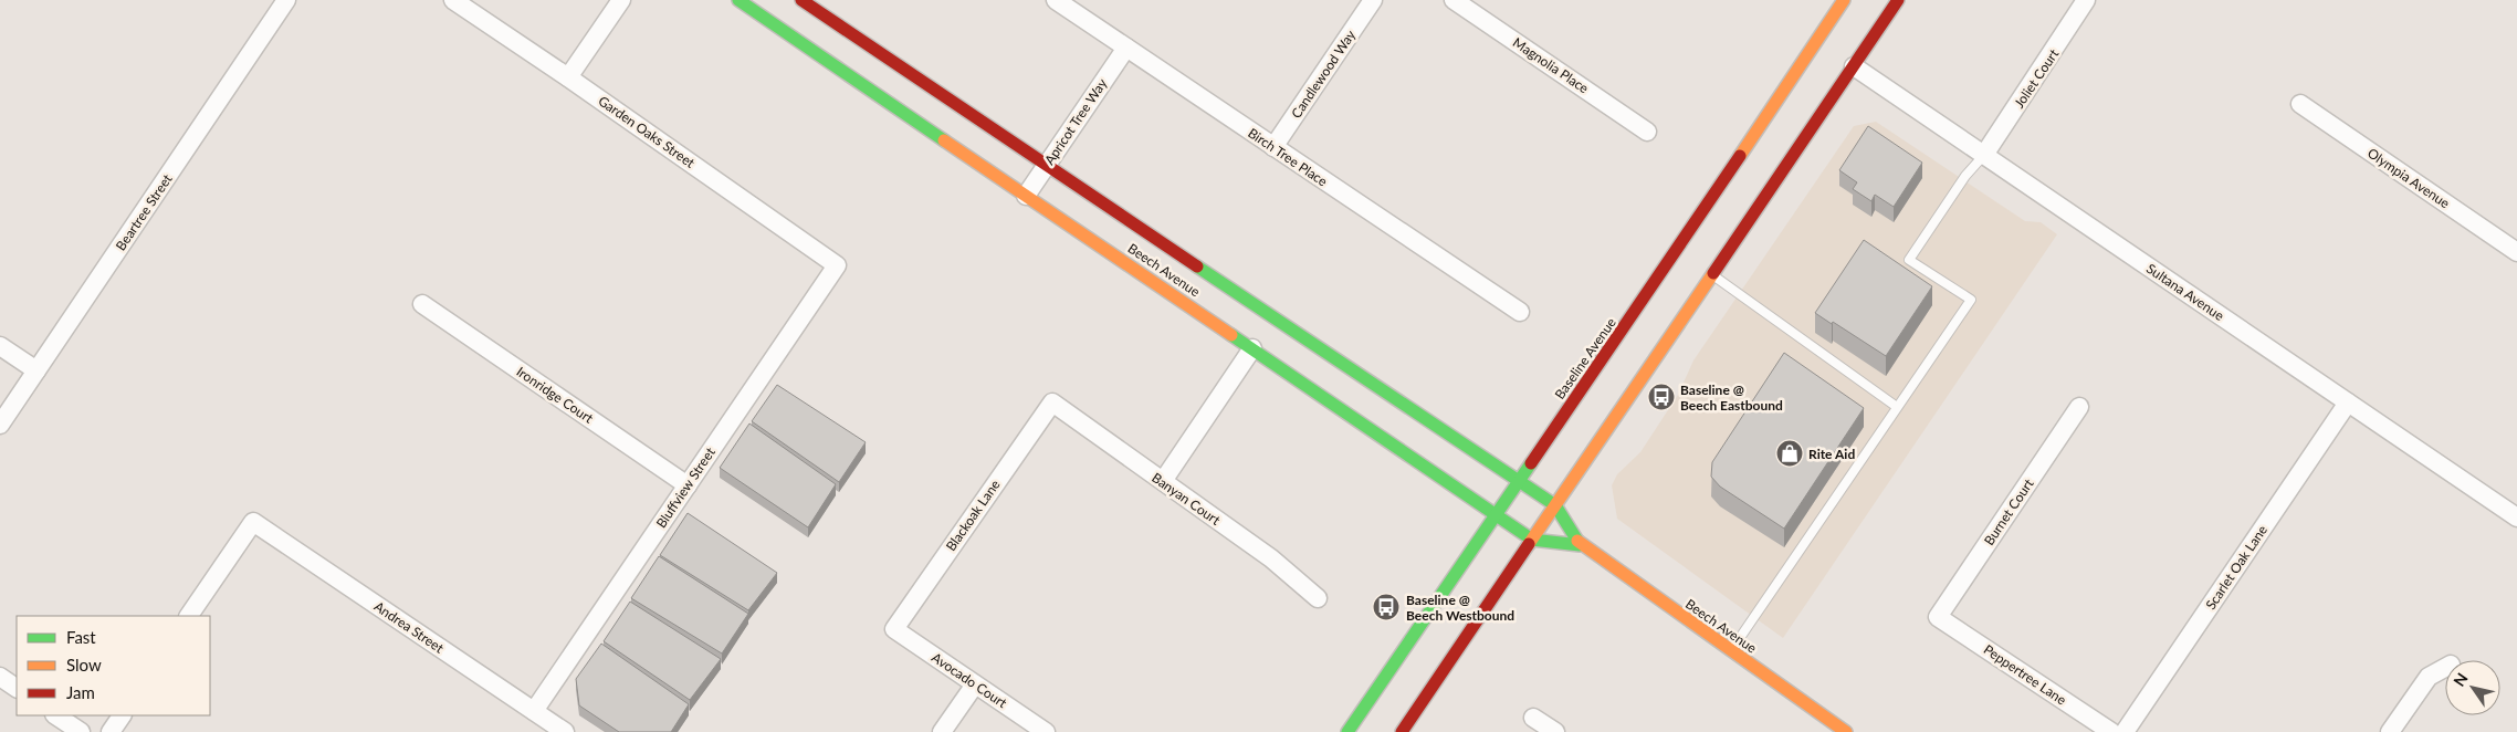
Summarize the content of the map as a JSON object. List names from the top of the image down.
{
  "streets": {
    "main road": ["Beech Avenue", "Baseline Avenue"],
    "street": [
      "Magnolia Place",
      "Candlewood Way",
      "Joliet Court",
      "Apricot Tree Way",
      "Garden Oaks Street",
      "Birch Tree Place",
      "Olympia Avenue",
      "Beartree Street",
      "Sultana Avenue",
      "Ironridge Court",
      "Bluffview Street",
      "Banyan Court",
      "Burnet Court",
      "Blackoak Lane",
      "Scarlet Oak Lane",
      "Andrea Street",
      "Peppertree Lane",
      "Avocado Court"
    ]
  },
  "crossings": [
    ["Candlewood Way", "Birch Tree Place"],
    ["Joliet Court", "Sultana Avenue"],
    ["Apricot Tree Way", "Birch Tree Place"],
    ["Apricot Tree Way", "Beech Avenue"],
    ["Garden Oaks Street", "Bluffview Street"],
    ["Beech Avenue", "Baseline Avenue"],
    ["Sultana Avenue", "Scarlet Oak Lane"],
    ["Ironridge Court", "Bluffview Street"],
    ["Bluffview Street", "Andrea Street"],
    ["Banyan Court", "Blackoak Lane"],
    ["Burnet Court", "Peppertree Lane"],
    ["Blackoak Lane", "Avocado Court"]
  ],
  "places": {
    "bus stop": ["Baseline @ Beech Eastbound", "Baseline @ Beech Westbound"],
    "shop": ["Rite Aid"]
  },
  "legend": ["Fast", "Slow", "Jam"],
  "north": "top left"
}
